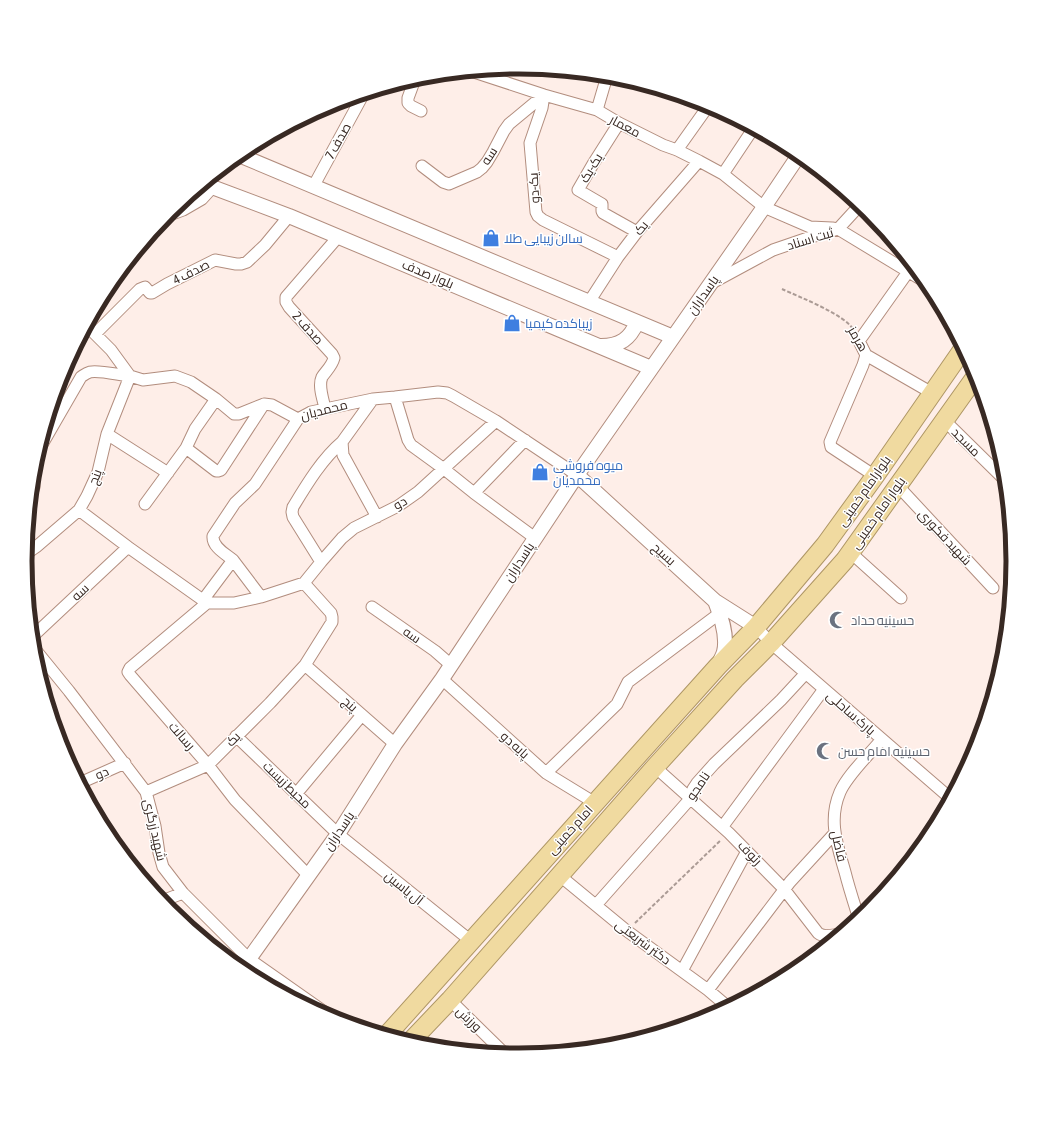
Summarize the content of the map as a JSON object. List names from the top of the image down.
{
  "streets": {
    "highway": ["بلوارامام خمینی", "بلوار امام خمینی", "امام خمینی"],
    "street": [
      "معمار",
      "صدف 7",
      "سه",
      "یک-یک",
      "یک-دو",
      "یک",
      "ثبت اسناد",
      "صدف 4",
      "بلوار صدف",
      "پاسداران",
      "صدف 2",
      "هرمز",
      "محمدیان",
      "مسجد",
      "پنج",
      "دو",
      "شهید فکوری",
      "بسیح",
      "پارک ساحلی",
      "رسالت",
      "پایه دو",
      "محیط زیست",
      "نامجو",
      "شهید زرگری",
      "فاضل",
      "رئوف",
      "آل یاسین",
      "دکتر شریعتی",
      "ورزش"
    ]
  },
  "crossings": [
    ["معمار", "سه"],
    ["معمار", "یک-یک"],
    ["معمار", "یک-دو"],
    ["معمار", "یک"],
    ["معمار", "ثبت اسناد"],
    ["معمار", "پاسداران"],
    ["سه", "یک-دو"],
    ["سه", "پاسداران"],
    ["یک-یک", "یک"],
    ["یک-دو", "یک"],
    ["یک", "پنج"],
    ["یک", "رسالت"],
    ["یک", "محیط زیست"],
    ["یک", "شهید زرگری"],
    ["ثبت اسناد", "پاسداران"],
    ["صدف 4", "بلوار صدف"],
    ["بلوار صدف", "پاسداران"],
    ["بلوار صدف", "صدف 2"],
    ["پاسداران", "محمدیان"],
    ["پاسداران", "پنج"],
    ["پاسداران", "بسیح"],
    ["پاسداران", "رسالت"],
    ["پاسداران", "پایه دو"],
    ["پاسداران", "محیط زیست"],
    ["پاسداران", "شهید زرگری"],
    ["پاسداران", "آل یاسین"],
    ["صدف 2", "محمدیان"],
    ["هرمز", "بلوارامام خمینی"],
    ["محمدیان", "دو"],
    ["محمدیان", "بسیح"],
    ["مسجد", "بلوار امام خمینی"],
    ["بلوارامام خمینی", "بسیح"],
    ["بلوارامام خمینی", "پارک ساحلی"],
    ["بلوارامام خمینی", "امام خمینی"],
    ["دو", "شهید زرگری"],
    ["بلوار امام خمینی", "شهید فکوری"],
    ["بلوار امام خمینی", "پارک ساحلی"],
    ["بلوار امام خمینی", "امام خمینی"],
    ["بسیح", "پارک ساحلی"],
    ["بسیح", "امام خمینی"],
    ["پارک ساحلی", "نامجو"],
    ["پارک ساحلی", "امام خمینی"],
    ["پارک ساحلی", "فاضل"],
    ["پایه دو", "امام خمینی"],
    ["محیط زیست", "آل یاسین"],
    ["نامجو", "رئوف"],
    ["نامجو", "دکتر شریعتی"],
    ["امام خمینی", "رئوف"],
    ["امام خمینی", "آل یاسین"],
    ["امام خمینی", "دکتر شریعتی"],
    ["امام خمینی", "ورزش"]
  ],
  "places": {
    "shop": ["سالن زیبایی طلا", "زیباکده کیمیا", "میوه فروشی محمدیان"],
    "mosque": ["حسینیه حداد", "حسینیه امام حسن"]
  }
}
